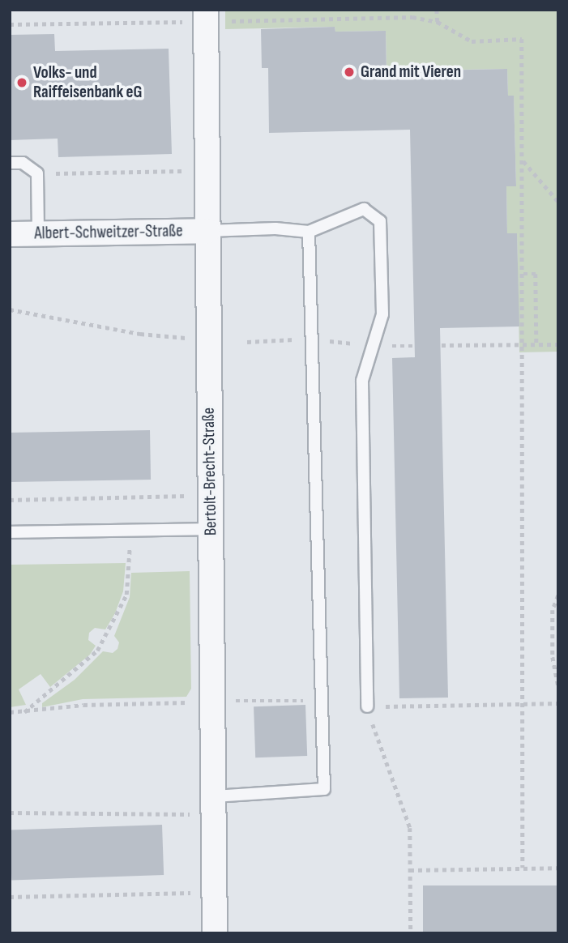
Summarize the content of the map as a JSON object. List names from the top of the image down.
{
  "streets": {
    "street": ["Albert-Schweitzer-Straße", "Bertolt-Brecht-Straße"]
  },
  "crossings": [
    ["Albert-Schweitzer-Straße", "Bertolt-Brecht-Straße"]
  ],
  "places": ["Grand mit Vieren", "Volks- und Raiffeisenbank eG"]
}
